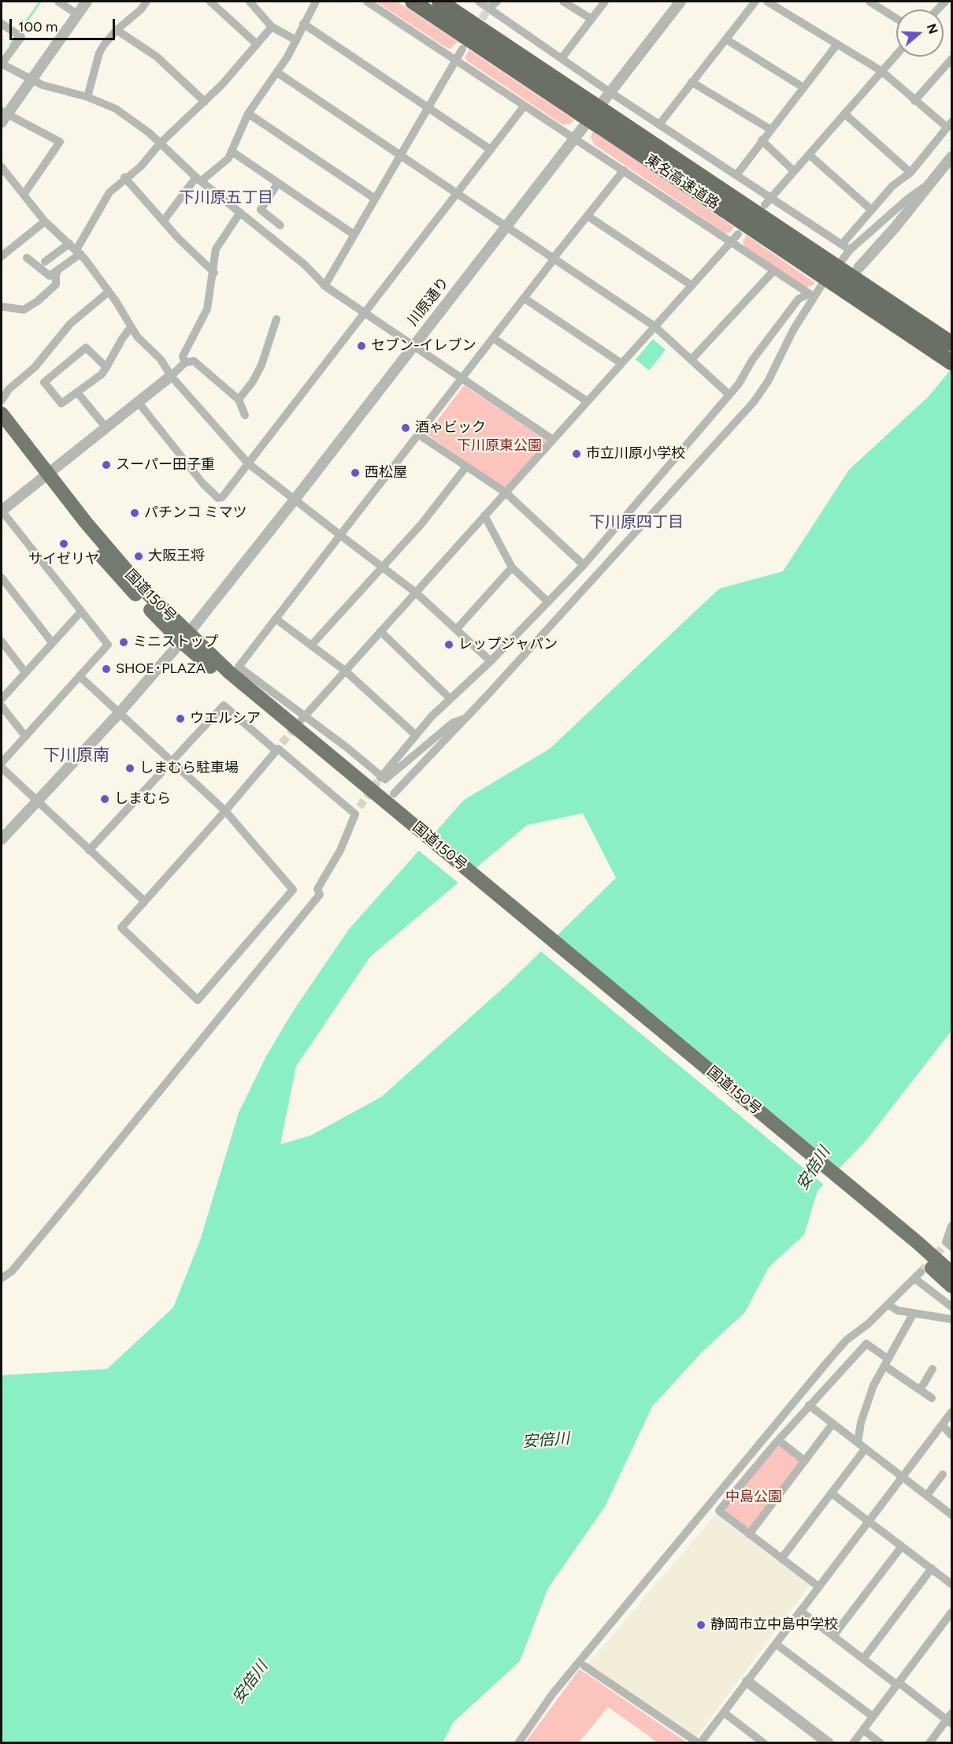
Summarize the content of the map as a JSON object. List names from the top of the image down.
{
  "streets": {
    "highway": ["東名高速道路", "国道150号"],
    "street": ["川原通り"]
  },
  "crossings": [
    ["川原通り", "国道150号"]
  ],
  "districts": ["下川原五丁目", "下川原四丁目", "下川原南"],
  "water": ["安倍川"],
  "parks": ["下川原東公園", "中島公園"],
  "places": [
    "セブン-イレブン",
    "酒ゃビック",
    "市立川原小学校",
    "スーパー田子重",
    "西松屋",
    "パチンコ ミマツ",
    "サイゼリヤ",
    "大阪王将",
    "ミニストップ",
    "レップジャパン",
    "SHOE･PLAZA",
    "ウエルシア",
    "しまむら駐車場",
    "しまむら",
    "静岡市立中島中学校"
  ],
  "scale_bar": "100 m",
  "north": "right"
}
